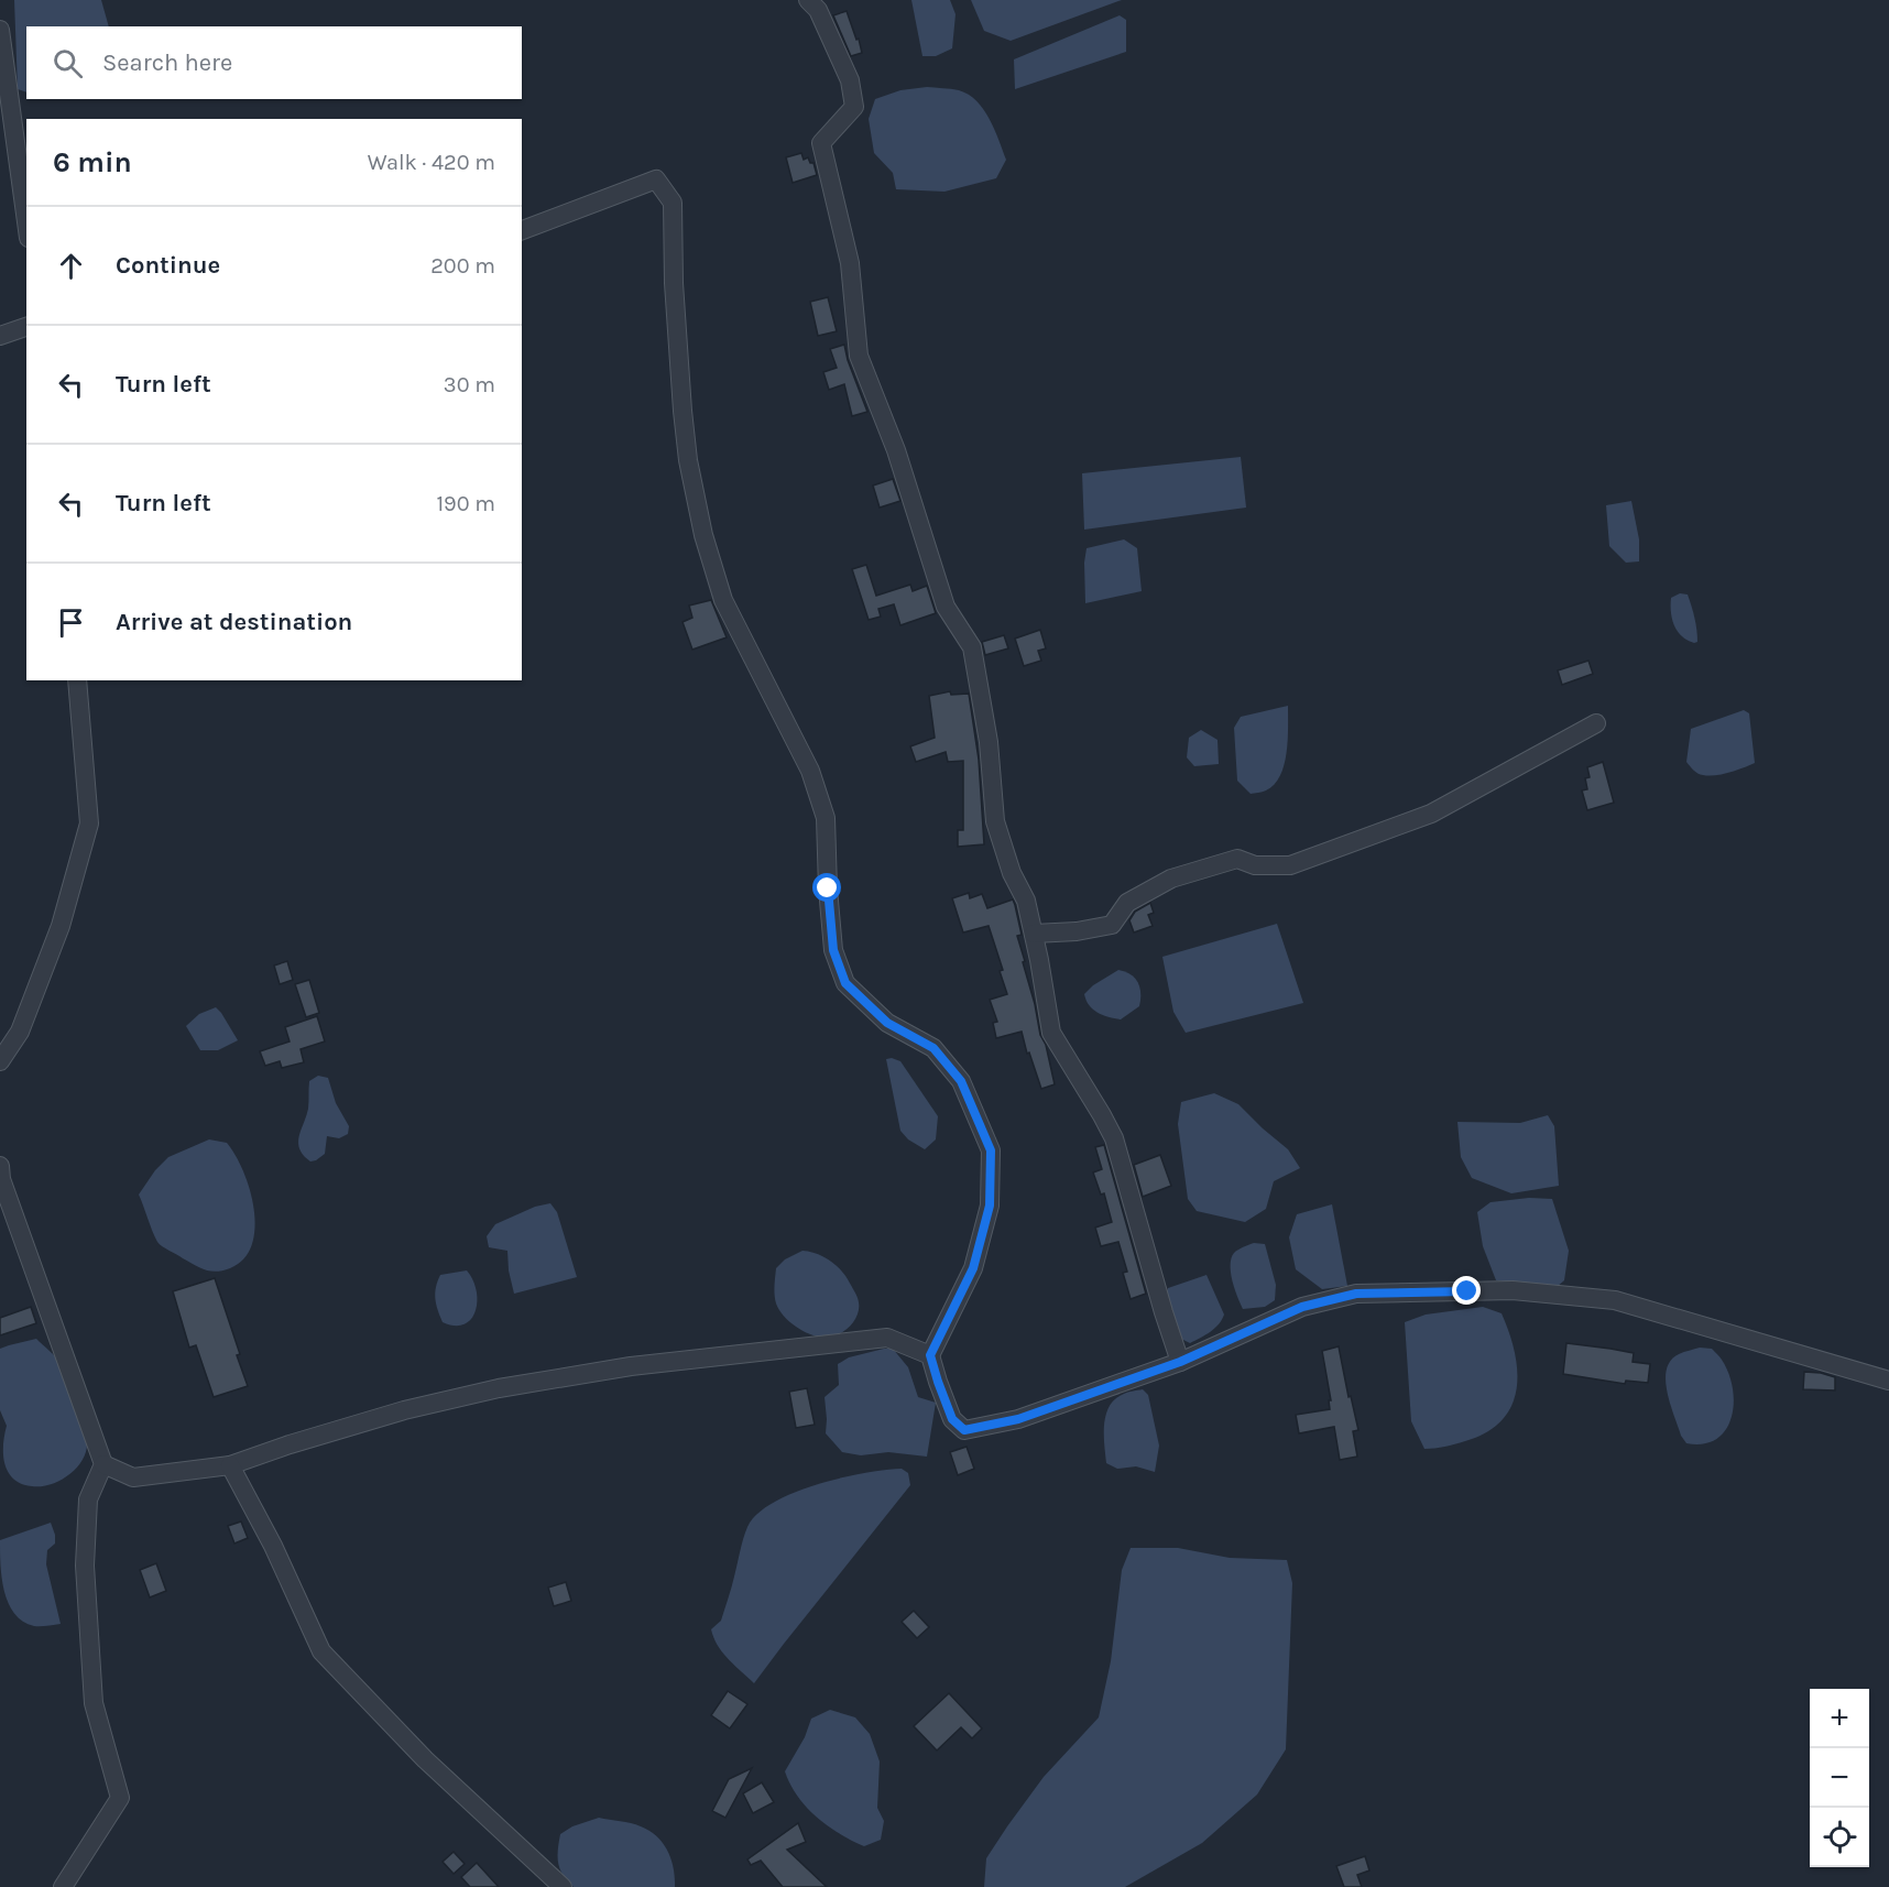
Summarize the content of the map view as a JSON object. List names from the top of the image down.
{
  "page": {
    "search": "Search here",
    "heading": ["6 min", "Walk · 420 m"],
    "list": [
      ["Continue", "200 m"],
      ["Turn left", "30 m"],
      ["Turn left", "190 m"],
      "Arrive at destination"
    ],
    "map_buttons": ["+", "−"]
  }
}
